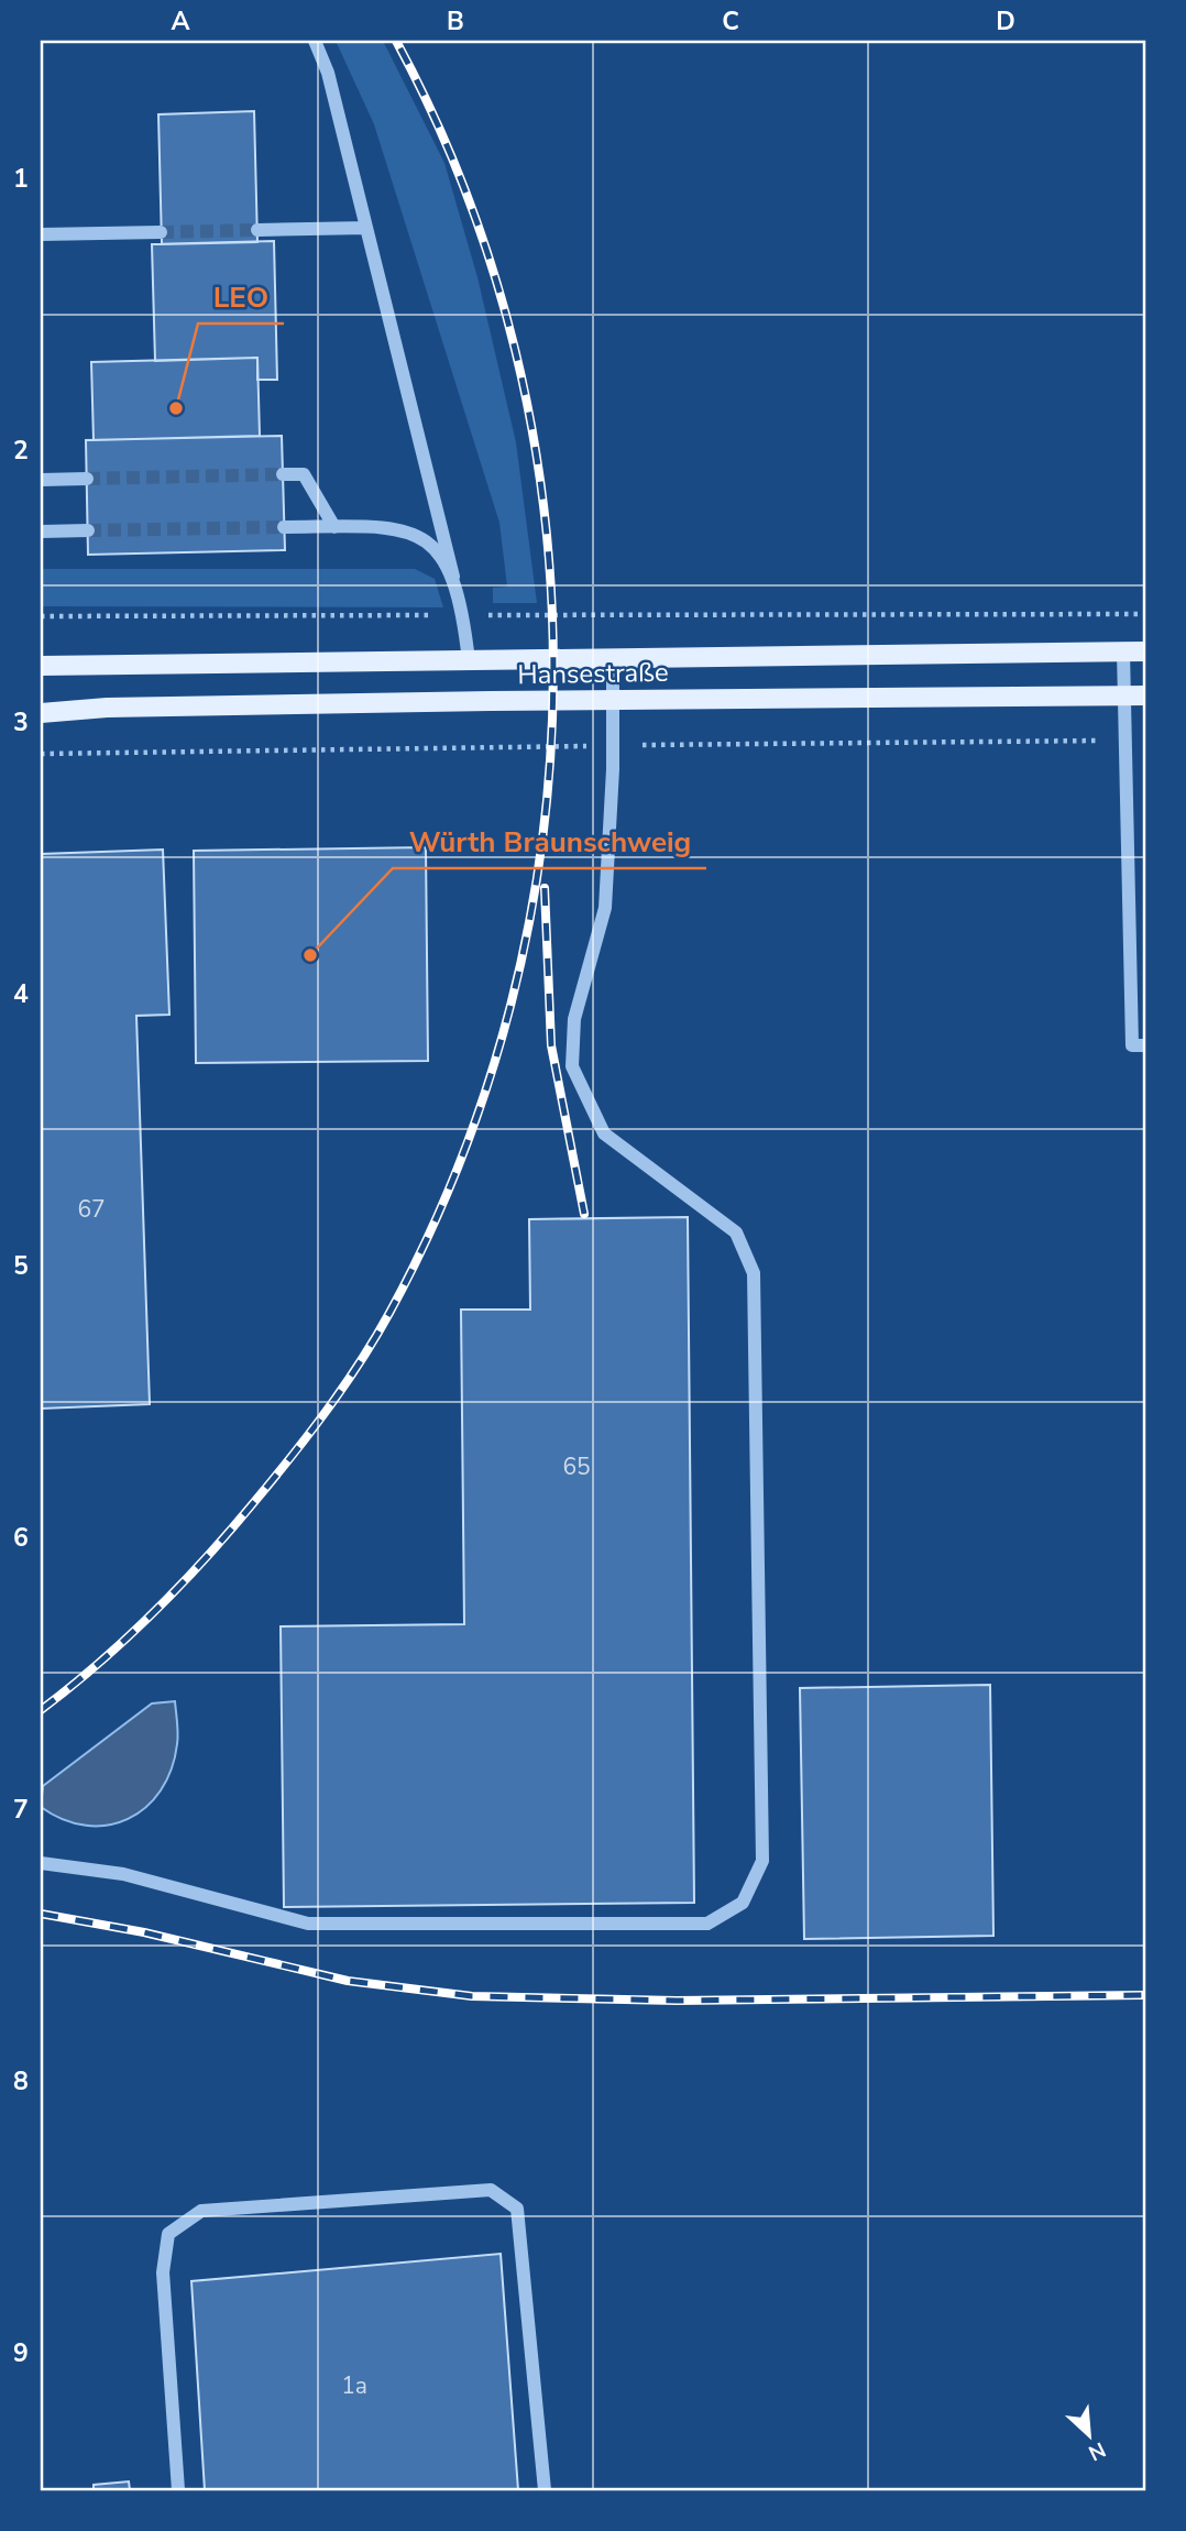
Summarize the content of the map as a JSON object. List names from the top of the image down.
{
  "streets": {
    "main road": ["Hansestraße"]
  },
  "places": ["LEO", "Würth Braunschweig"],
  "house_numbers": ["67", "65", "1a"],
  "north": "bottom right",
  "grid": {
    "columns": [
      "A",
      "B",
      "C",
      "D"
    ],
    "rows": [
      "1",
      "2",
      "3",
      "4",
      "5",
      "6",
      "7",
      "8",
      "9"
    ]
  }
}
